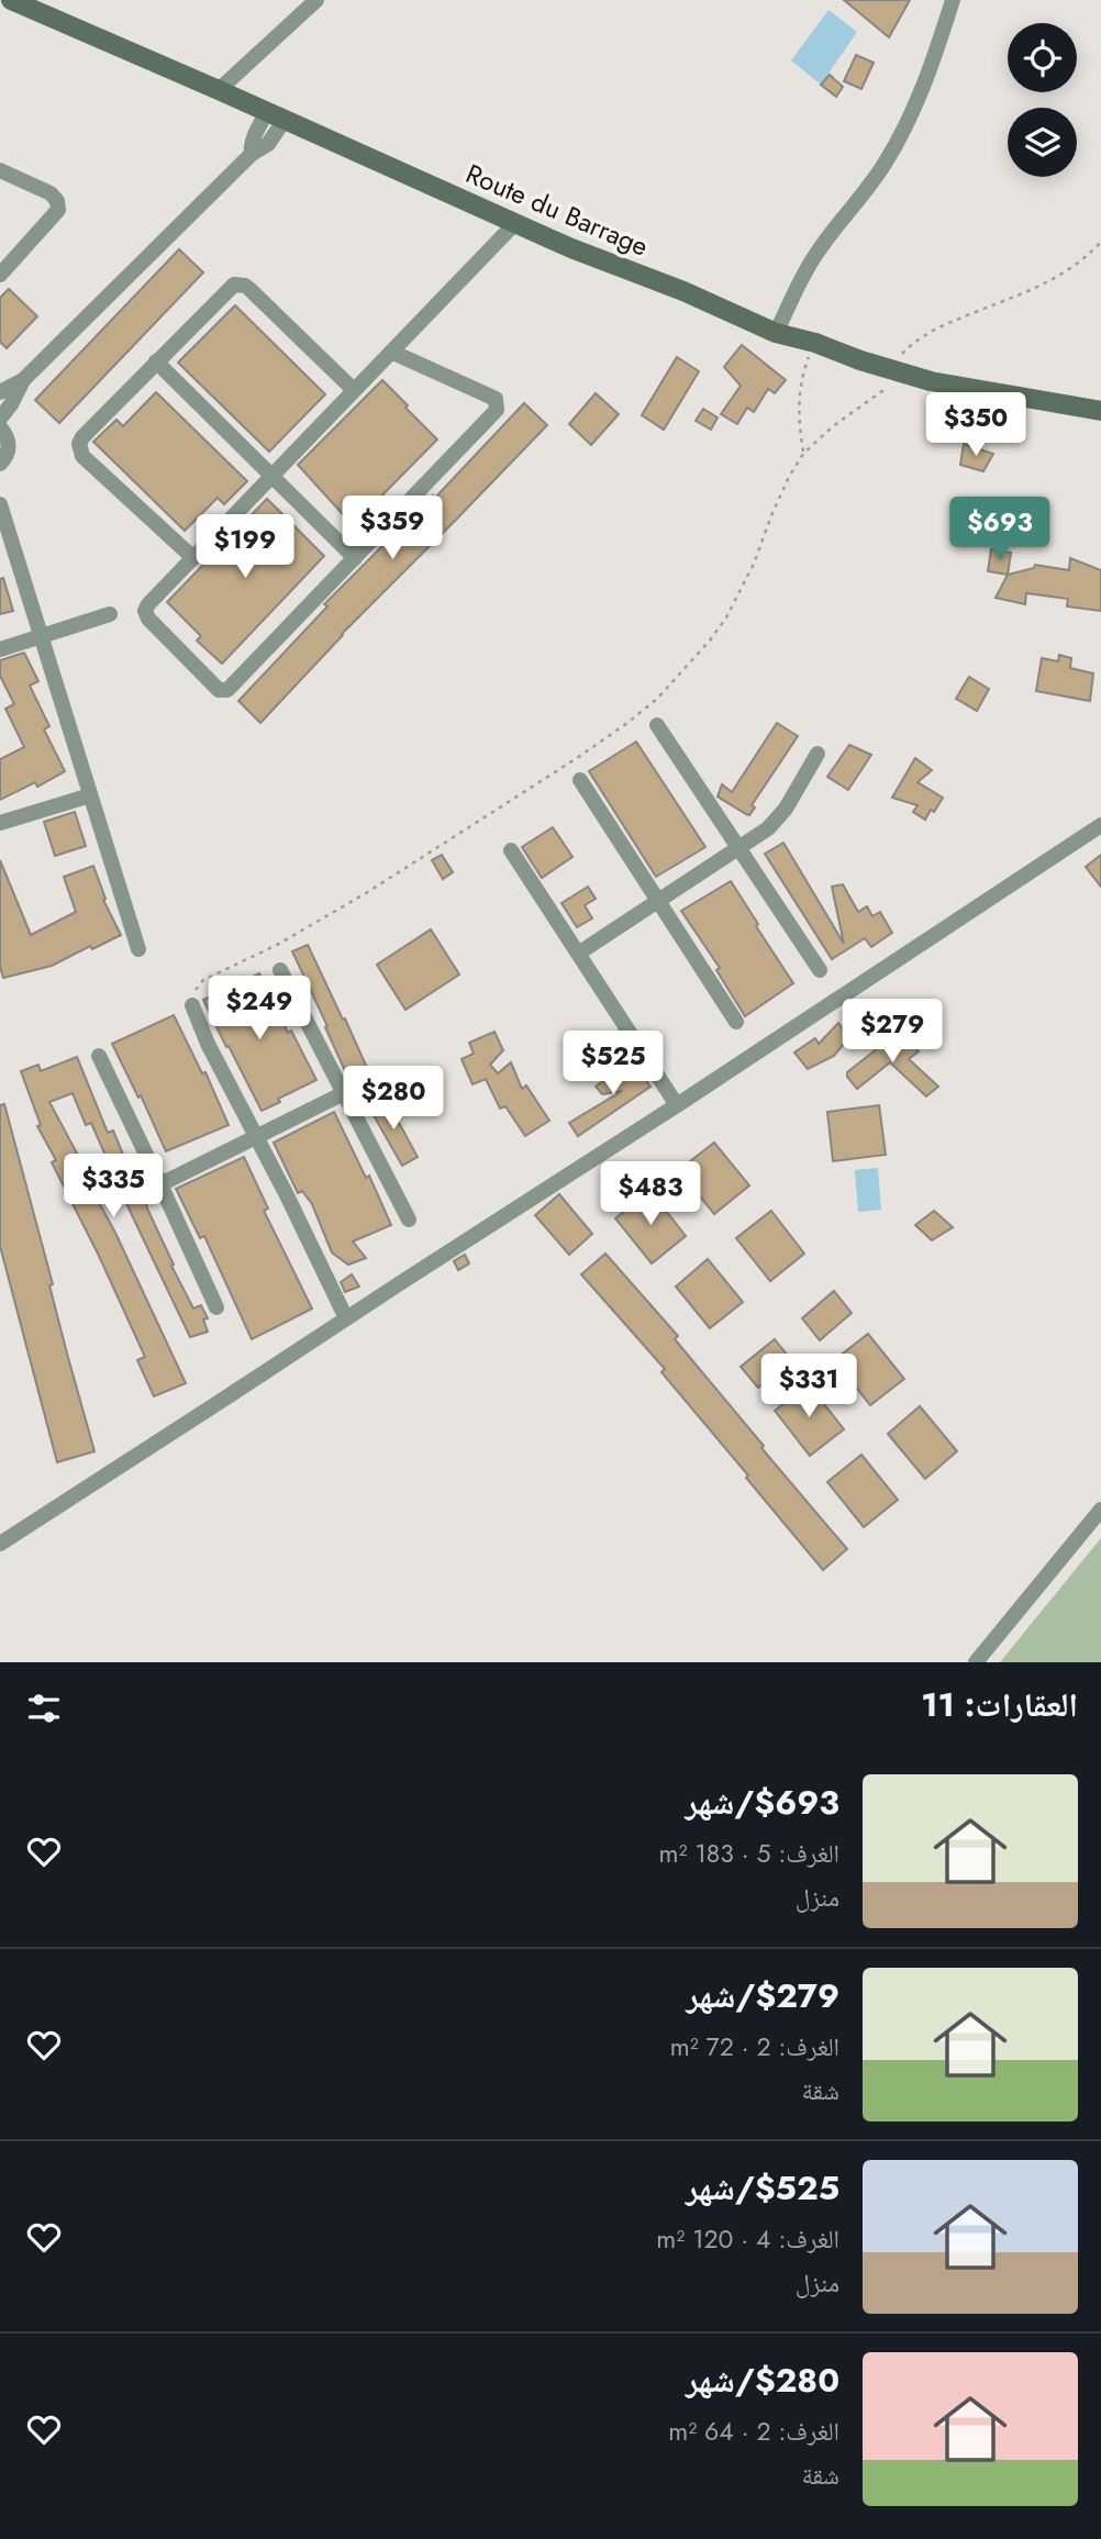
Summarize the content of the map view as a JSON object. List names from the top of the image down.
{
  "streets": {
    "main road": ["Route du Barrage"]
  },
  "page": {
    "price": [
      "$350",
      "$359",
      "$693",
      "$199",
      "$249",
      "$279",
      "$525",
      "$280",
      "$335",
      "$483",
      "$331"
    ],
    "heading": "العقارات: 11",
    "list": [
      {
        "name": "$693/شهر",
        "note": "الغرف: 5 · 183 m² · منزل"
      },
      {
        "name": "$279/شهر",
        "note": "الغرف: 2 · 72 m² · شقة"
      },
      {
        "name": "$525/شهر",
        "note": "الغرف: 4 · 120 m² · منزل"
      },
      {
        "name": "$280/شهر",
        "note": "الغرف: 2 · 64 m² · شقة"
      }
    ]
  }
}
